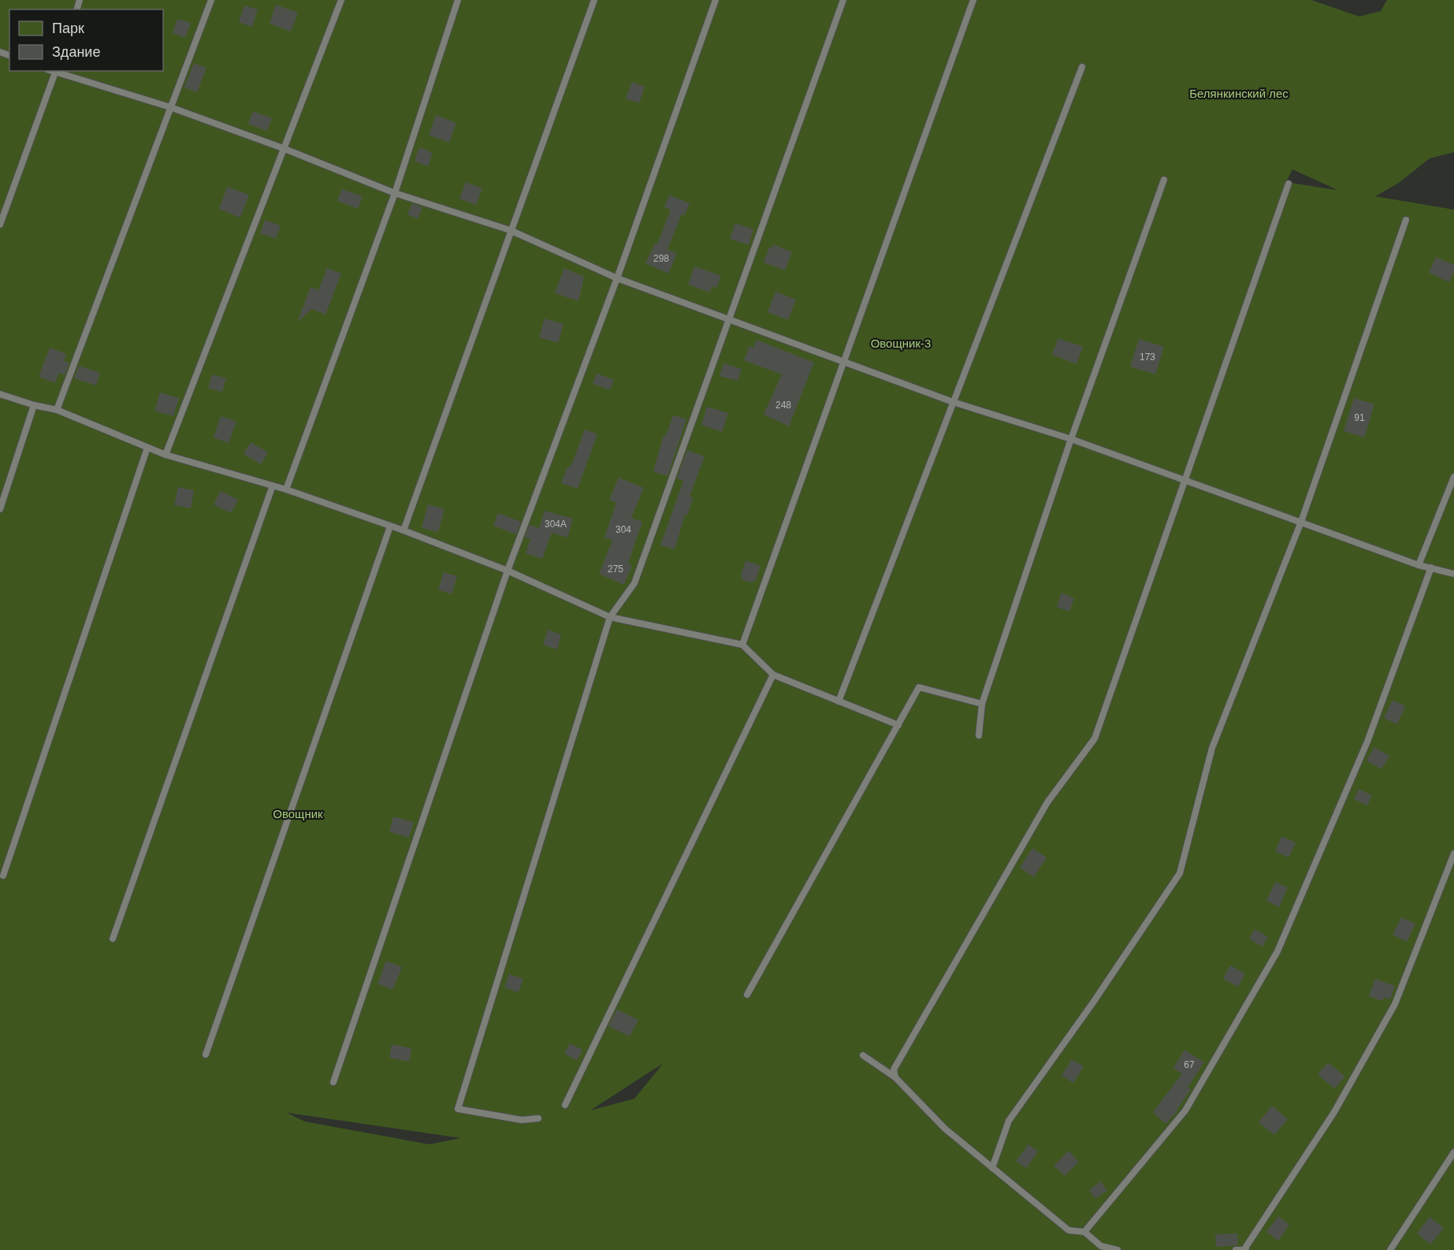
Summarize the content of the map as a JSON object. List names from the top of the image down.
{
  "parks": ["Белянкинский лес", "Овощник-3", "Овощник"],
  "house_numbers": [
    "298",
    "173",
    "248",
    "91",
    "304А",
    "304",
    "275",
    "67"
  ],
  "legend": ["Парк", "Здание"]
}
